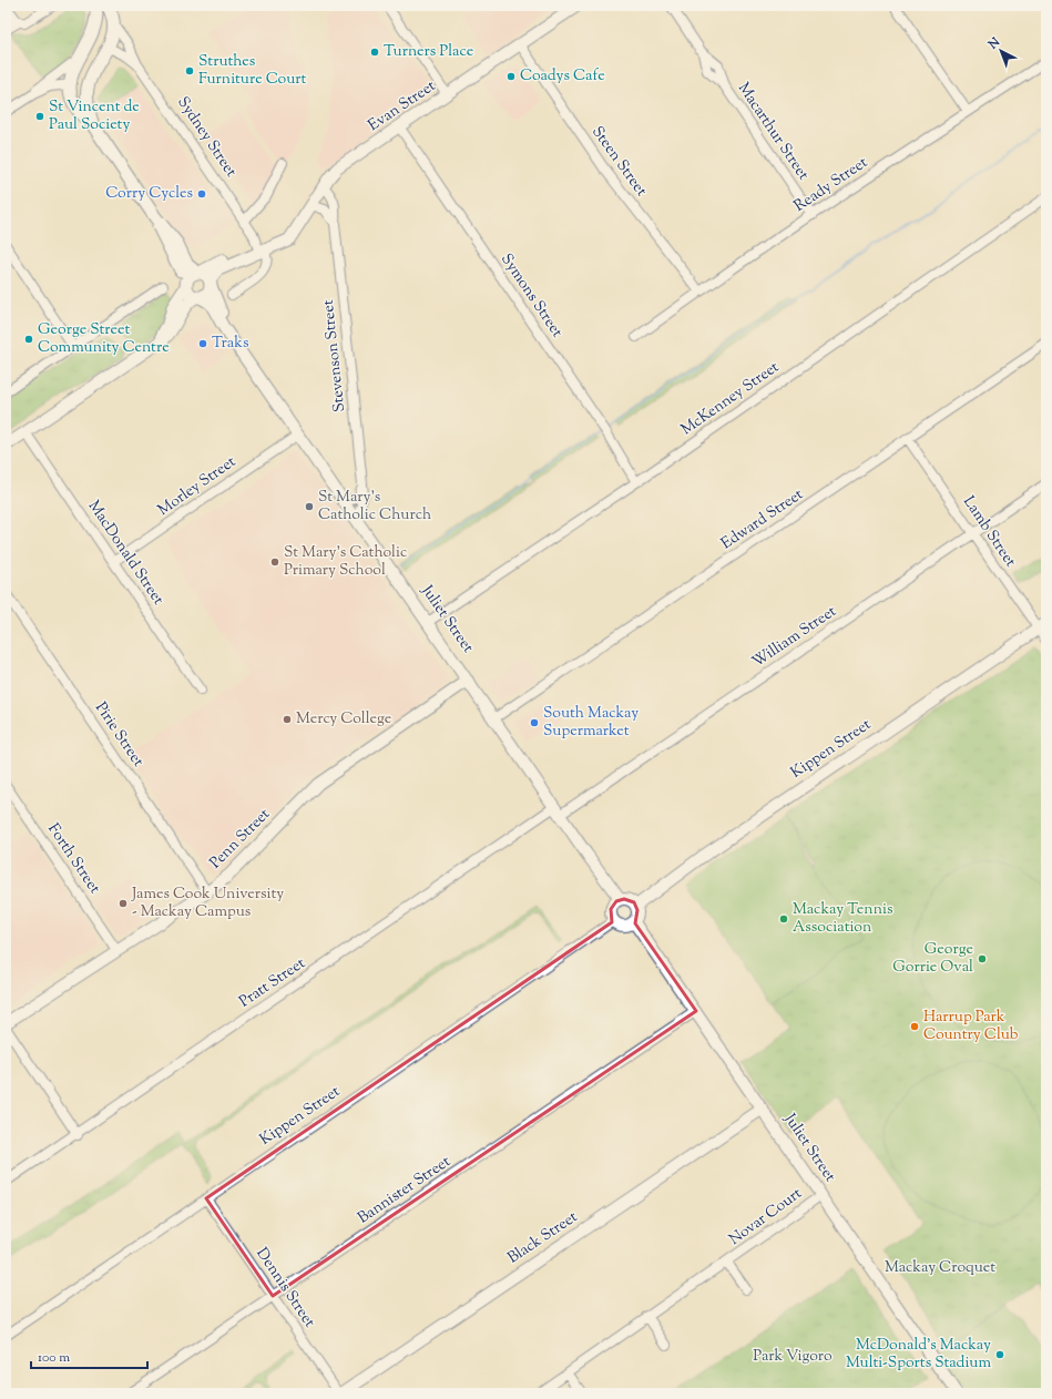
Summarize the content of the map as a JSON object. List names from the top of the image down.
{
  "streets": {
    "main road": ["Juliet Street"],
    "street": [
      "Evan Street",
      "Macarthur Street",
      "Sydney Street",
      "Steen Street",
      "Ready Street",
      "Symons Street",
      "Stevenson Street",
      "McKenney Street",
      "Morley Street",
      "Edward Street",
      "Lamb Street",
      "MacDonald Street",
      "William Street",
      "Pirie Street",
      "Kippen Street",
      "Penn Street",
      "Forth Street",
      "Pratt Street",
      "Bannister Street",
      "Novar Court",
      "Black Street",
      "Dennis Street"
    ]
  },
  "crossings": [
    ["Evan Street", "Sydney Street"],
    ["Evan Street", "Steen Street"],
    ["Evan Street", "Symons Street"],
    ["Evan Street", "Stevenson Street"],
    ["Evan Street", "Juliet Street"],
    ["Macarthur Street", "Ready Street"],
    ["Steen Street", "Ready Street"],
    ["Symons Street", "McKenney Street"],
    ["Stevenson Street", "Juliet Street"],
    ["McKenney Street", "Juliet Street"],
    ["Morley Street", "MacDonald Street"],
    ["Morley Street", "Juliet Street"],
    ["Edward Street", "Lamb Street"],
    ["Edward Street", "Juliet Street"],
    ["Lamb Street", "William Street"],
    ["Lamb Street", "Kippen Street"],
    ["Juliet Street", "William Street"],
    ["Juliet Street", "Kippen Street"],
    ["Juliet Street", "Penn Street"],
    ["Juliet Street", "Pratt Street"],
    ["Juliet Street", "Bannister Street"],
    ["Juliet Street", "Novar Court"],
    ["Juliet Street", "Black Street"],
    ["William Street", "Pratt Street"],
    ["Pirie Street", "Penn Street"],
    ["Kippen Street", "Dennis Street"],
    ["Penn Street", "Forth Street"],
    ["Bannister Street", "Dennis Street"],
    ["Black Street", "Dennis Street"]
  ],
  "parks": ["Mackay Croquet", "Park Vigoro"],
  "places": [
    "Turners Place",
    "Struthes Furniture Court",
    "Coadys Cafe",
    "St Vincent de Paul Society",
    "Corry Cycles",
    "George Street Community Centre",
    "Traks",
    "St Mary's Catholic Church",
    "St Mary's Catholic Primary School",
    "Mercy College",
    "South Mackay Supermarket",
    "James Cook University - Mackay Campus",
    "Mackay Tennis Association",
    "George Gorrie Oval",
    "Harrup Park Country Club",
    "McDonald's Mackay Multi-Sports Stadium"
  ],
  "scale_bar": "100 m",
  "north": "top left"
}
